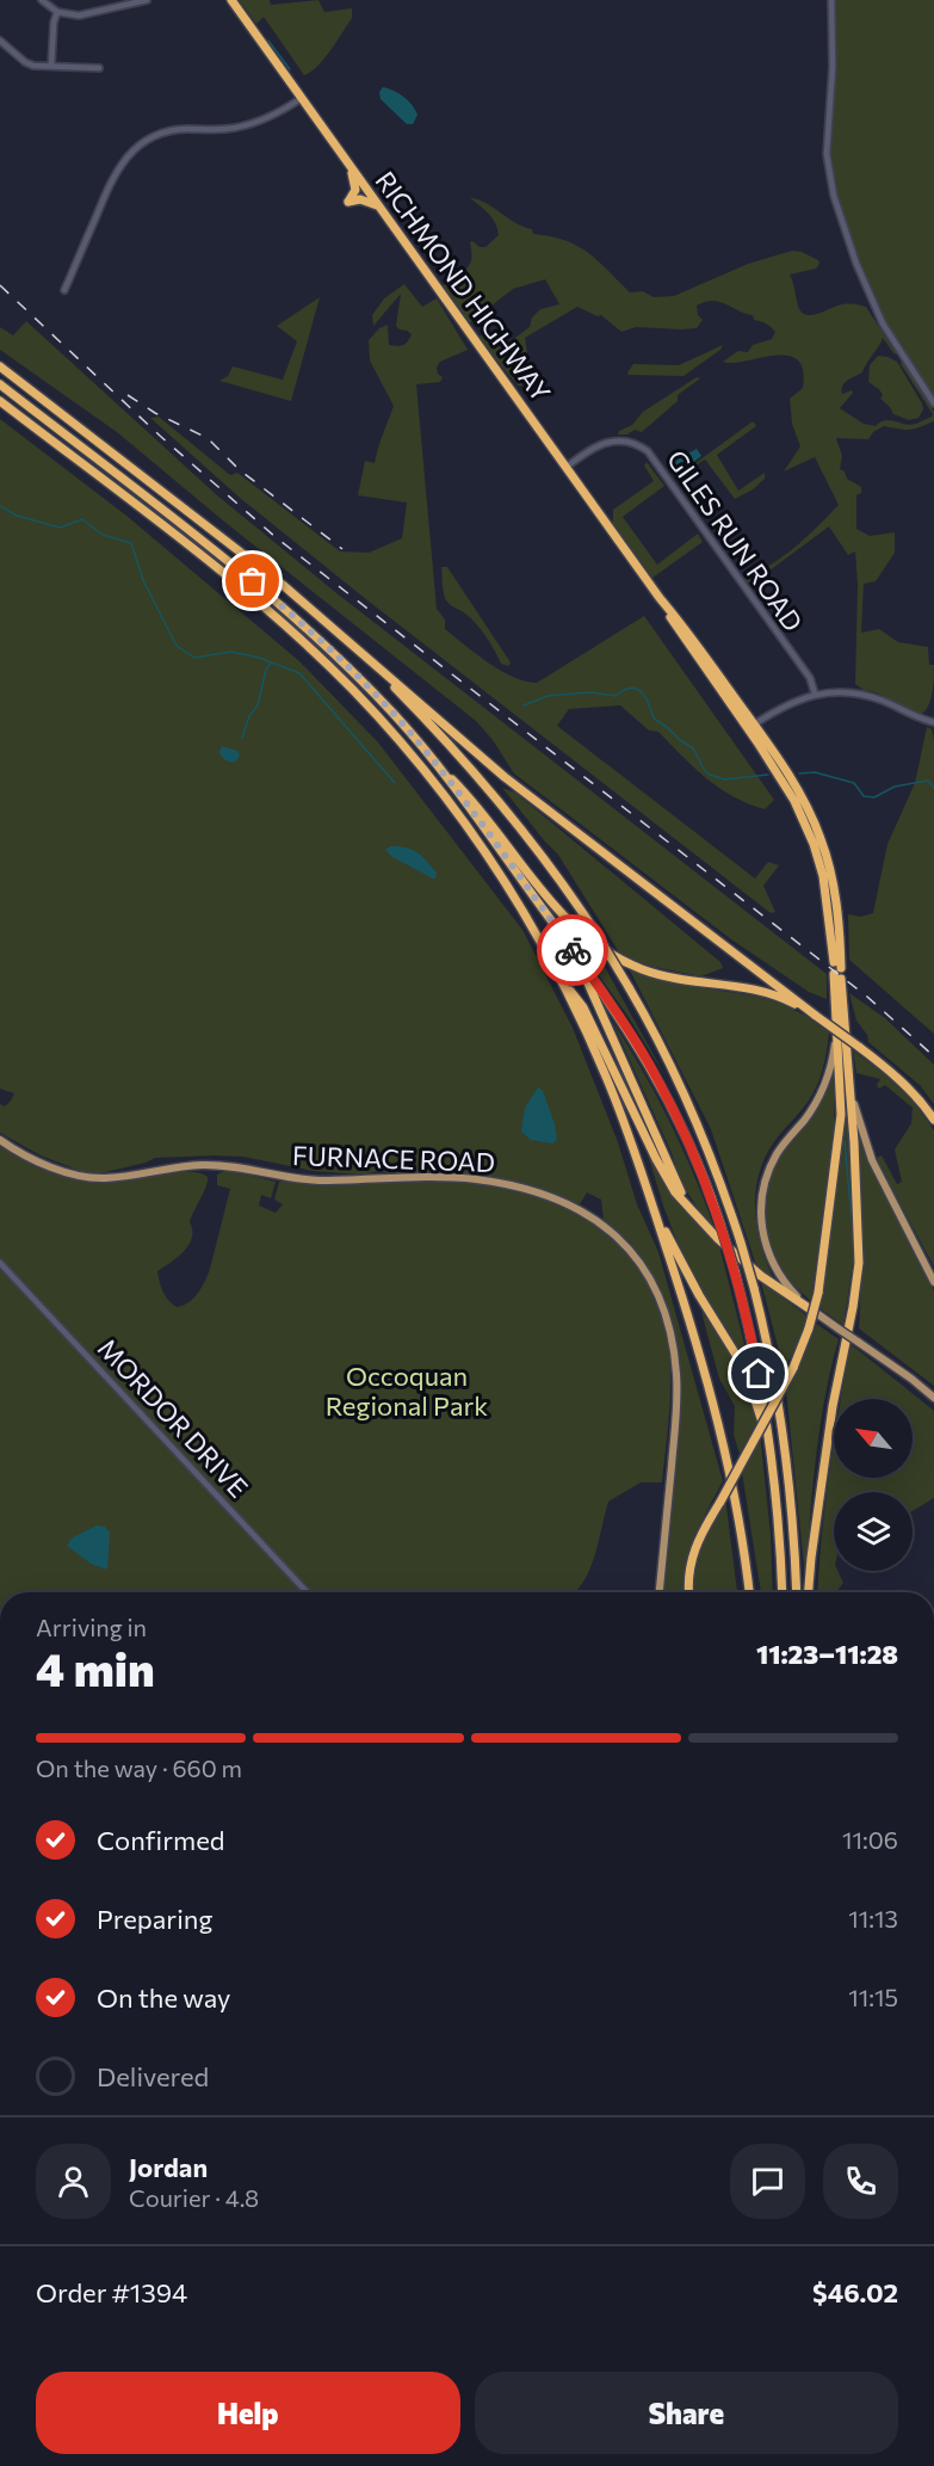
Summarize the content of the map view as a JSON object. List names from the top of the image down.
{
  "streets": {
    "highway": ["RICHMOND HIGHWAY"],
    "main road": ["FURNACE ROAD"],
    "street": ["GILES RUN ROAD", "MORDOR DRIVE"]
  },
  "crossings": [
    ["RICHMOND HIGHWAY", "GILES RUN ROAD"]
  ],
  "parks": ["Occoquan Regional Park"],
  "north": "top left",
  "page": {
    "heading": ["4 min", "Arriving in", "11:23–11:28"],
    "panel": [
      "Jordan",
      "Courier · 4.8",
      "Order #1394",
      "$46.02"
    ],
    "bar": "On the way · 660 m",
    "list": [
      ["Confirmed", "11:06"],
      ["Preparing", "11:13"],
      ["On the way", "11:15"],
      "Delivered"
    ],
    "buttons": ["Help", "Share"]
  }
}
